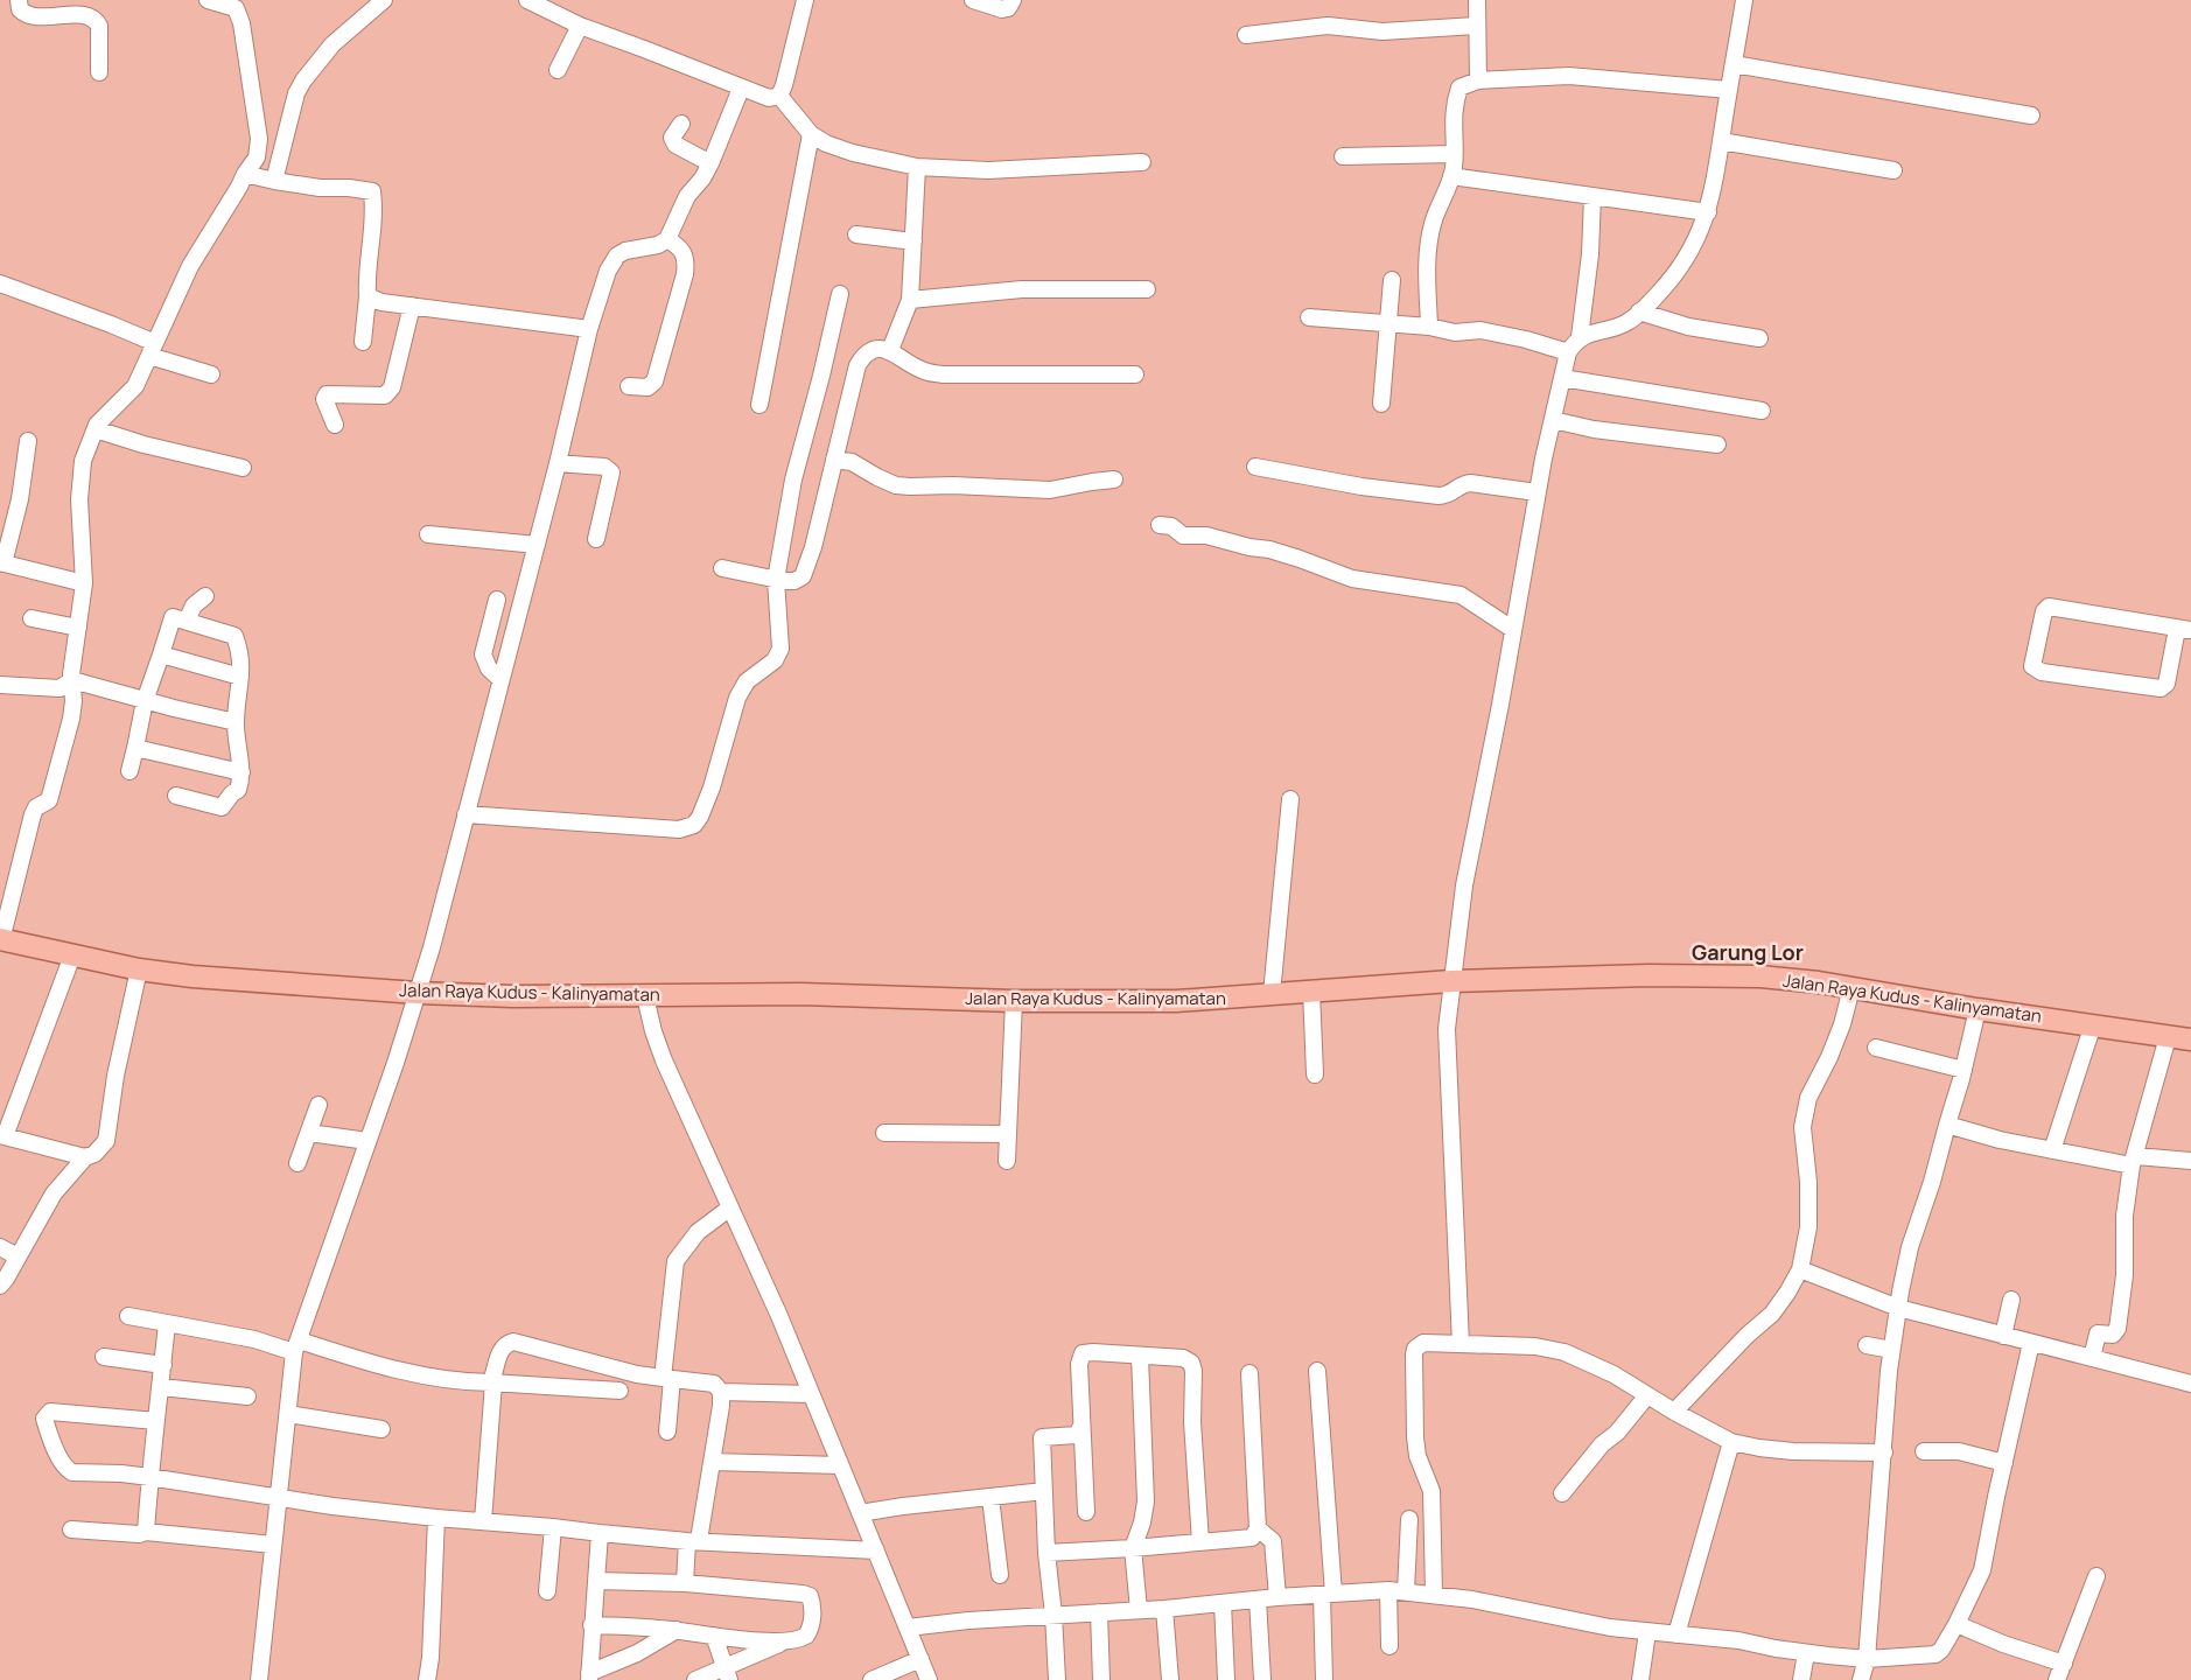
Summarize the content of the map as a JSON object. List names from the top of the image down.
{
  "streets": {
    "main road": ["Jalan Raya Kudus - Kalinyamatan"]
  },
  "districts": ["Garung Lor"]
}
